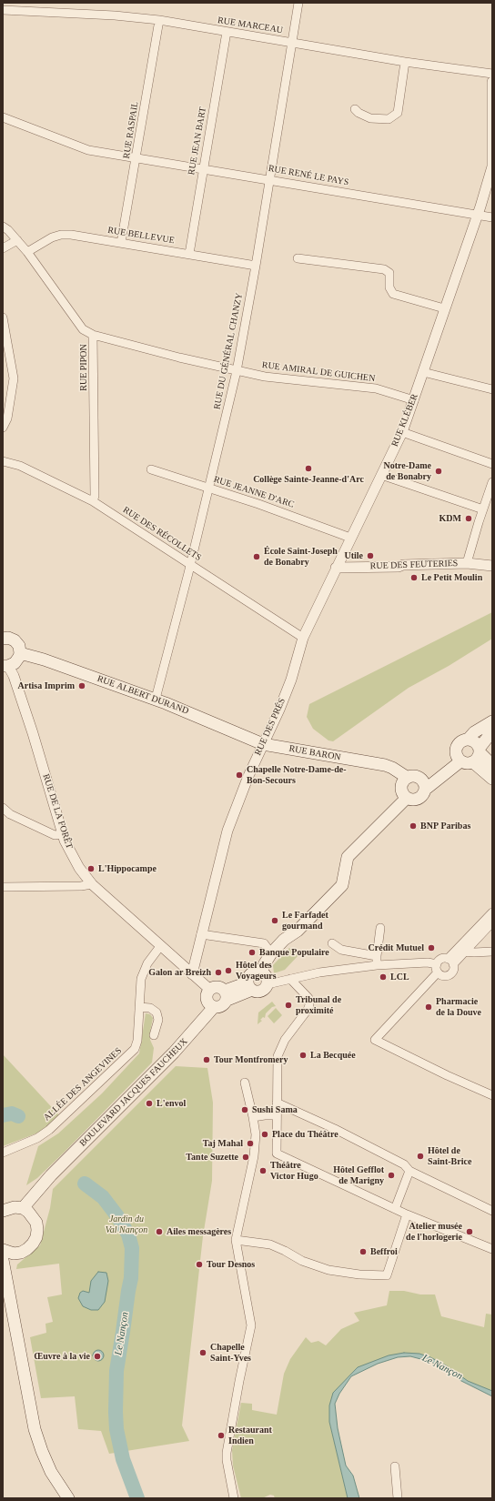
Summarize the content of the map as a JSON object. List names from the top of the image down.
{
  "streets": {
    "main road": ["RUE ALBERT DURAND", "RUE BARON", "BOULEVARD JACQUES FAUCHEUX"],
    "street": [
      "RUE MARCEAU",
      "RUE RASPAIL",
      "RUE JEAN BART",
      "RUE RENÉ LE PAYS",
      "RUE BELLEVUE",
      "RUE DU GÉNÉRAL CHANZY",
      "RUE PIPON",
      "RUE AMIRAL DE GUICHEN",
      "RUE KLÉBER",
      "RUE JEANNE D'ARC",
      "RUE DES RÉCOLLETS",
      "RUE DES FEUTERIES",
      "RUE DES PRÉS",
      "RUE DE LA FORÊT",
      "ALLÉE DES ANGEVINES"
    ]
  },
  "crossings": [
    ["RUE MARCEAU", "RUE RASPAIL"],
    ["RUE MARCEAU", "RUE JEAN BART"],
    ["RUE MARCEAU", "RUE DU GÉNÉRAL CHANZY"],
    ["RUE RASPAIL", "RUE RENÉ LE PAYS"],
    ["RUE RASPAIL", "RUE BELLEVUE"],
    ["RUE JEAN BART", "RUE RENÉ LE PAYS"],
    ["RUE JEAN BART", "RUE BELLEVUE"],
    ["RUE RENÉ LE PAYS", "RUE DU GÉNÉRAL CHANZY"],
    ["RUE RENÉ LE PAYS", "RUE KLÉBER"],
    ["RUE BELLEVUE", "RUE DU GÉNÉRAL CHANZY"],
    ["RUE BELLEVUE", "RUE PIPON"],
    ["RUE DU GÉNÉRAL CHANZY", "RUE AMIRAL DE GUICHEN"],
    ["RUE DU GÉNÉRAL CHANZY", "RUE JEANNE D'ARC"],
    ["RUE DU GÉNÉRAL CHANZY", "RUE DES RÉCOLLETS"],
    ["RUE DU GÉNÉRAL CHANZY", "RUE ALBERT DURAND"],
    ["RUE PIPON", "RUE AMIRAL DE GUICHEN"],
    ["RUE PIPON", "RUE DES RÉCOLLETS"],
    ["RUE AMIRAL DE GUICHEN", "RUE KLÉBER"],
    ["RUE KLÉBER", "RUE JEANNE D'ARC"],
    ["RUE KLÉBER", "RUE DES FEUTERIES"],
    ["RUE KLÉBER", "RUE DES PRÉS"],
    ["RUE DES RÉCOLLETS", "RUE DES PRÉS"],
    ["RUE DES FEUTERIES", "RUE DES PRÉS"],
    ["RUE ALBERT DURAND", "RUE DES PRÉS"],
    ["RUE ALBERT DURAND", "RUE BARON"],
    ["RUE DES PRÉS", "RUE BARON"],
    ["RUE DES PRÉS", "RUE DE LA FORÊT"],
    ["RUE DE LA FORÊT", "ALLÉE DES ANGEVINES"],
    ["RUE DE LA FORÊT", "BOULEVARD JACQUES FAUCHEUX"]
  ],
  "water": ["Le Nançon"],
  "parks": ["Jardin du Val Nançon"],
  "places": [
    "Collège Sainte-Jeanne-d'Arc",
    "Notre-Dame de Bonabry",
    "KDM",
    "Utile",
    "École Saint-Joseph de Bonabry",
    "Le Petit Moulin",
    "Artisa Imprim",
    "Chapelle Notre-Dame-de- Bon-Secours",
    "BNP Paribas",
    "L'Hippocampe",
    "Le Farfadet gourmand",
    "Crédit Mutuel",
    "Banque Populaire",
    "Hôtel des Voyageurs",
    "Galon ar Breizh",
    "LCL",
    "Tribunal de proximité",
    "Pharmacie de la Douve",
    "La Becquée",
    "Tour Montfromery",
    "L'envol",
    "Sushi Sama",
    "Place du Théâtre",
    "Taj Mahal",
    "Hôtel de Saint-Brice",
    "Tante Suzette",
    "Théâtre Victor Hugo",
    "Hôtel Gefflot de Marigny",
    "Ailes messagères",
    "Atelier musée de l'horlogerie",
    "Beffroi",
    "Tour Desnos",
    "Chapelle Saint-Yves",
    "Œuvre à la vie",
    "Restaurant Indien"
  ]
}
